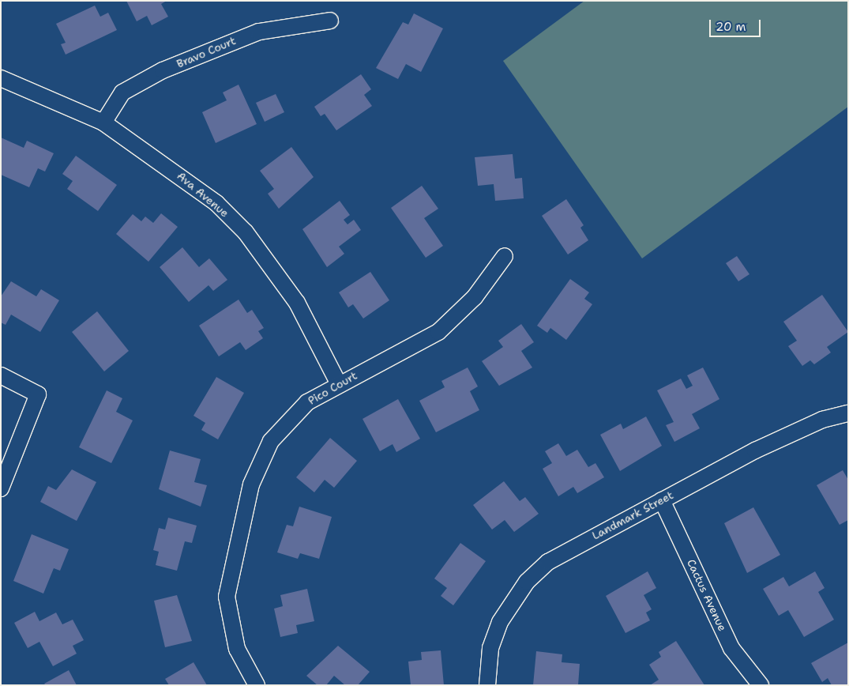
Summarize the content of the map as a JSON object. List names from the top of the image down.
{
  "streets": {
    "street": [
      "Bravo Court",
      "Ava Avenue",
      "Pico Court",
      "Landmark Street",
      "Cactus Avenue"
    ]
  },
  "crossings": [
    ["Bravo Court", "Ava Avenue"],
    ["Ava Avenue", "Pico Court"],
    ["Landmark Street", "Cactus Avenue"]
  ],
  "scale_bar": "20 m"
}
